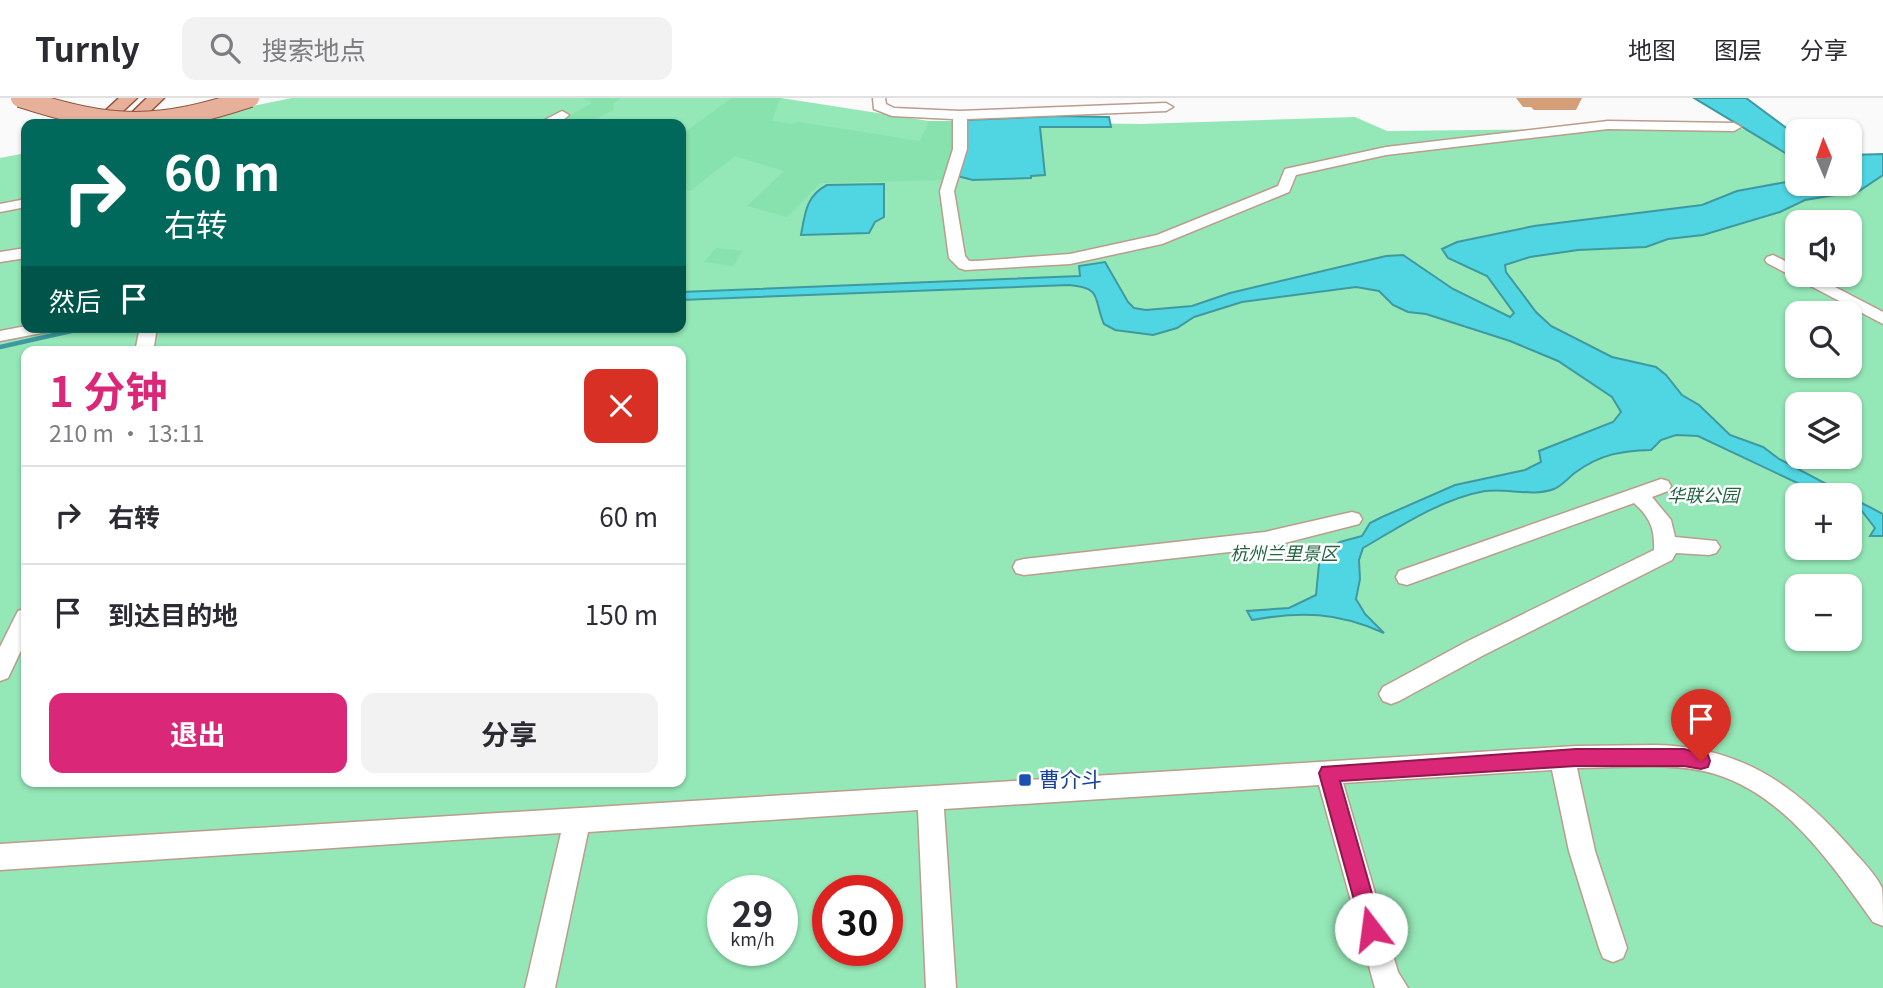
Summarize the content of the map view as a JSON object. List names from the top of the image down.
{
  "parks": ["华联公园", "杭州兰里景区"],
  "places": {
    "transit": ["曹介斗"]
  },
  "north": "top",
  "page": {
    "header": "Turnly",
    "search": "搜索地点",
    "nav": ["地图", "图层", "分享"],
    "map_buttons": ["+", "−"],
    "turn": ["60 m", "右转"],
    "then": "然后",
    "heading": ["1 分钟", "210 m · 13:11"],
    "list": [
      {
        "name": "右转",
        "value": "60 m"
      },
      {
        "name": "到达目的地",
        "value": "150 m"
      }
    ],
    "buttons": ["退出", "分享"],
    "speed": "29 km/h",
    "limit": "30"
  }
}
